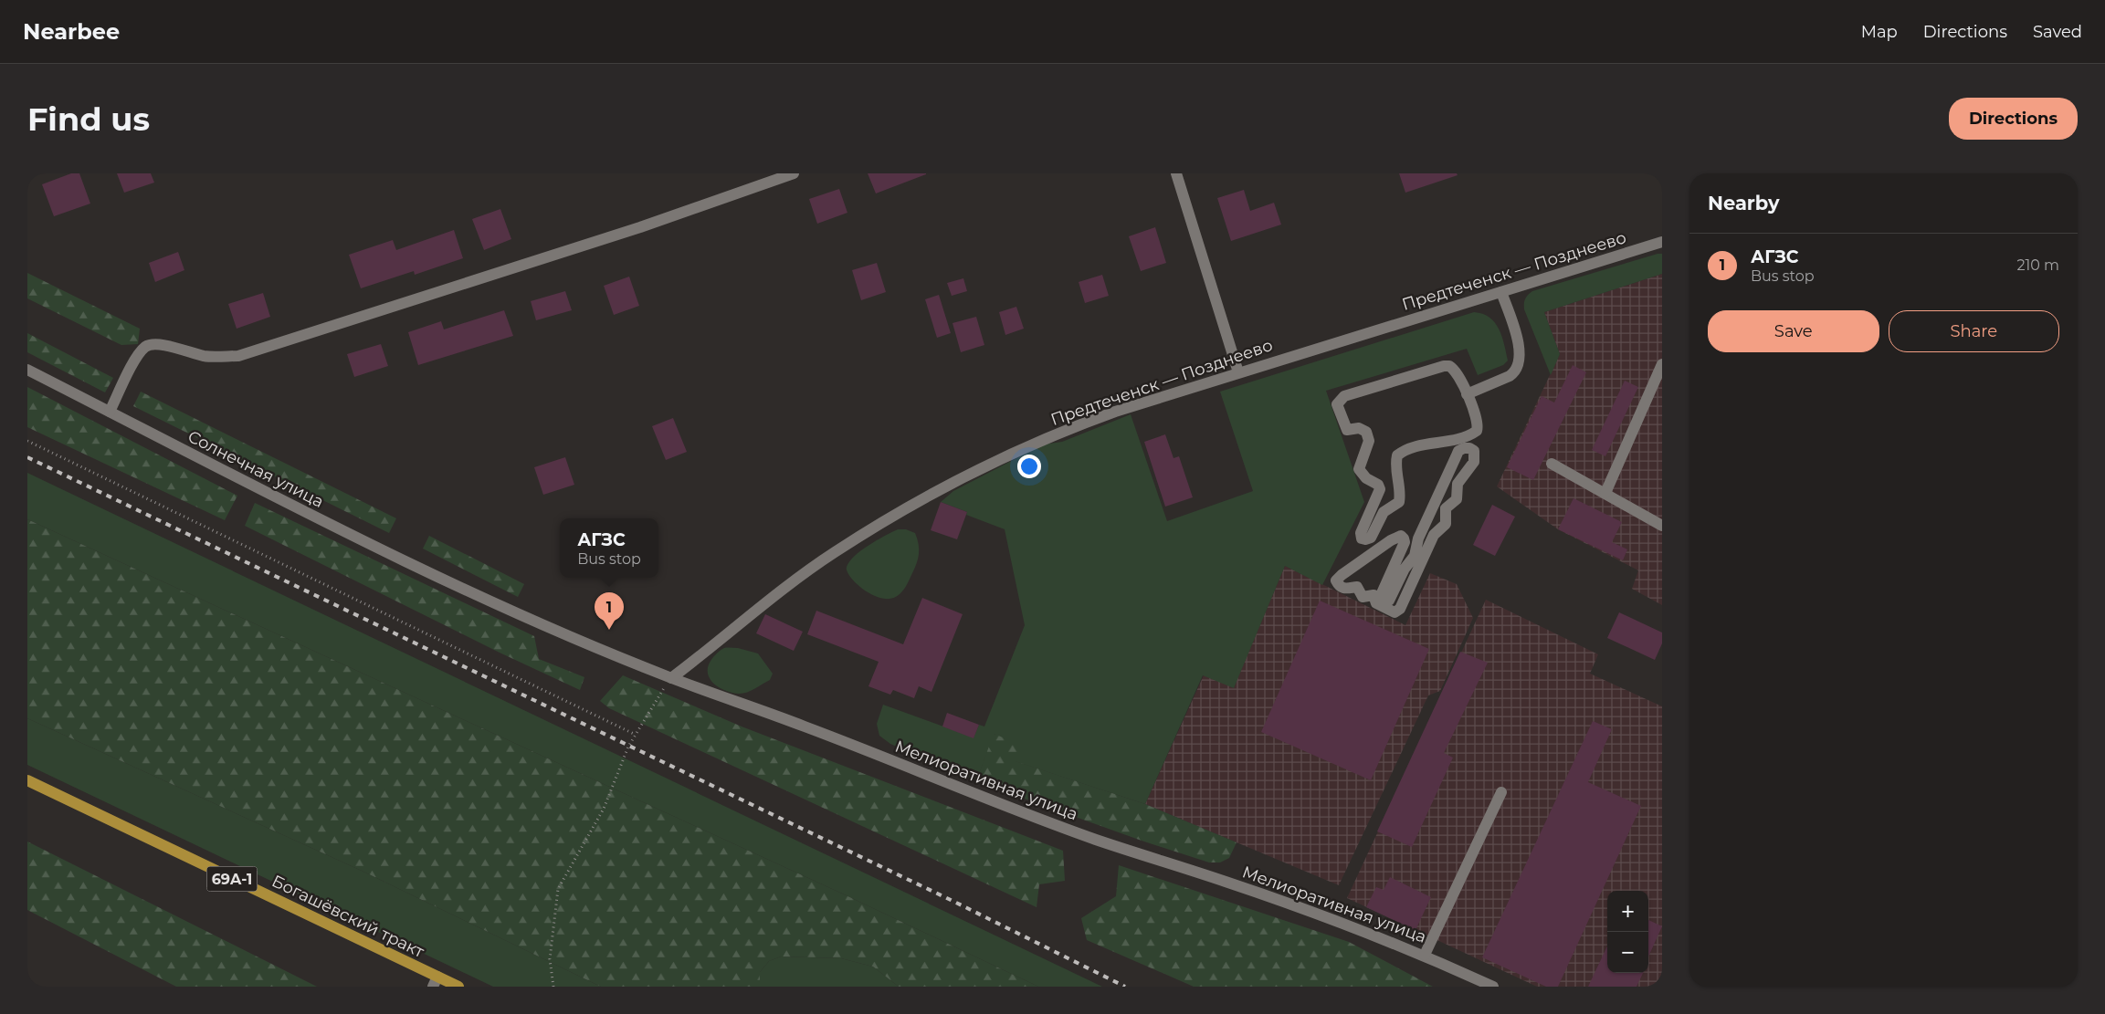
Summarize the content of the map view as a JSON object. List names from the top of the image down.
{
  "streets": {
    "main road": ["69А-1", "Богашёвский тракт"],
    "street": ["Предтеченск — Позднеево", "Солнечная улица", "Мелиоративная улица"]
  },
  "crossings": [
    ["Предтеченск — Позднеево", "Мелиоративная улица"],
    ["Солнечная улица", "Мелиоративная улица"]
  ],
  "page": {
    "header": "Nearbee",
    "nav": ["Map", "Directions", "Saved"],
    "buttons": [
      "Directions",
      ["Save", "Share"]
    ],
    "title": "Find us",
    "heading": "Nearby",
    "list": [
      {
        "mark": "1",
        "name": "АГЗС",
        "note": "Bus stop",
        "value": "210 m"
      }
    ],
    "popup": ["АГЗС", "Bus stop"],
    "pins": "1",
    "map_buttons": ["+", "−"]
  }
}
